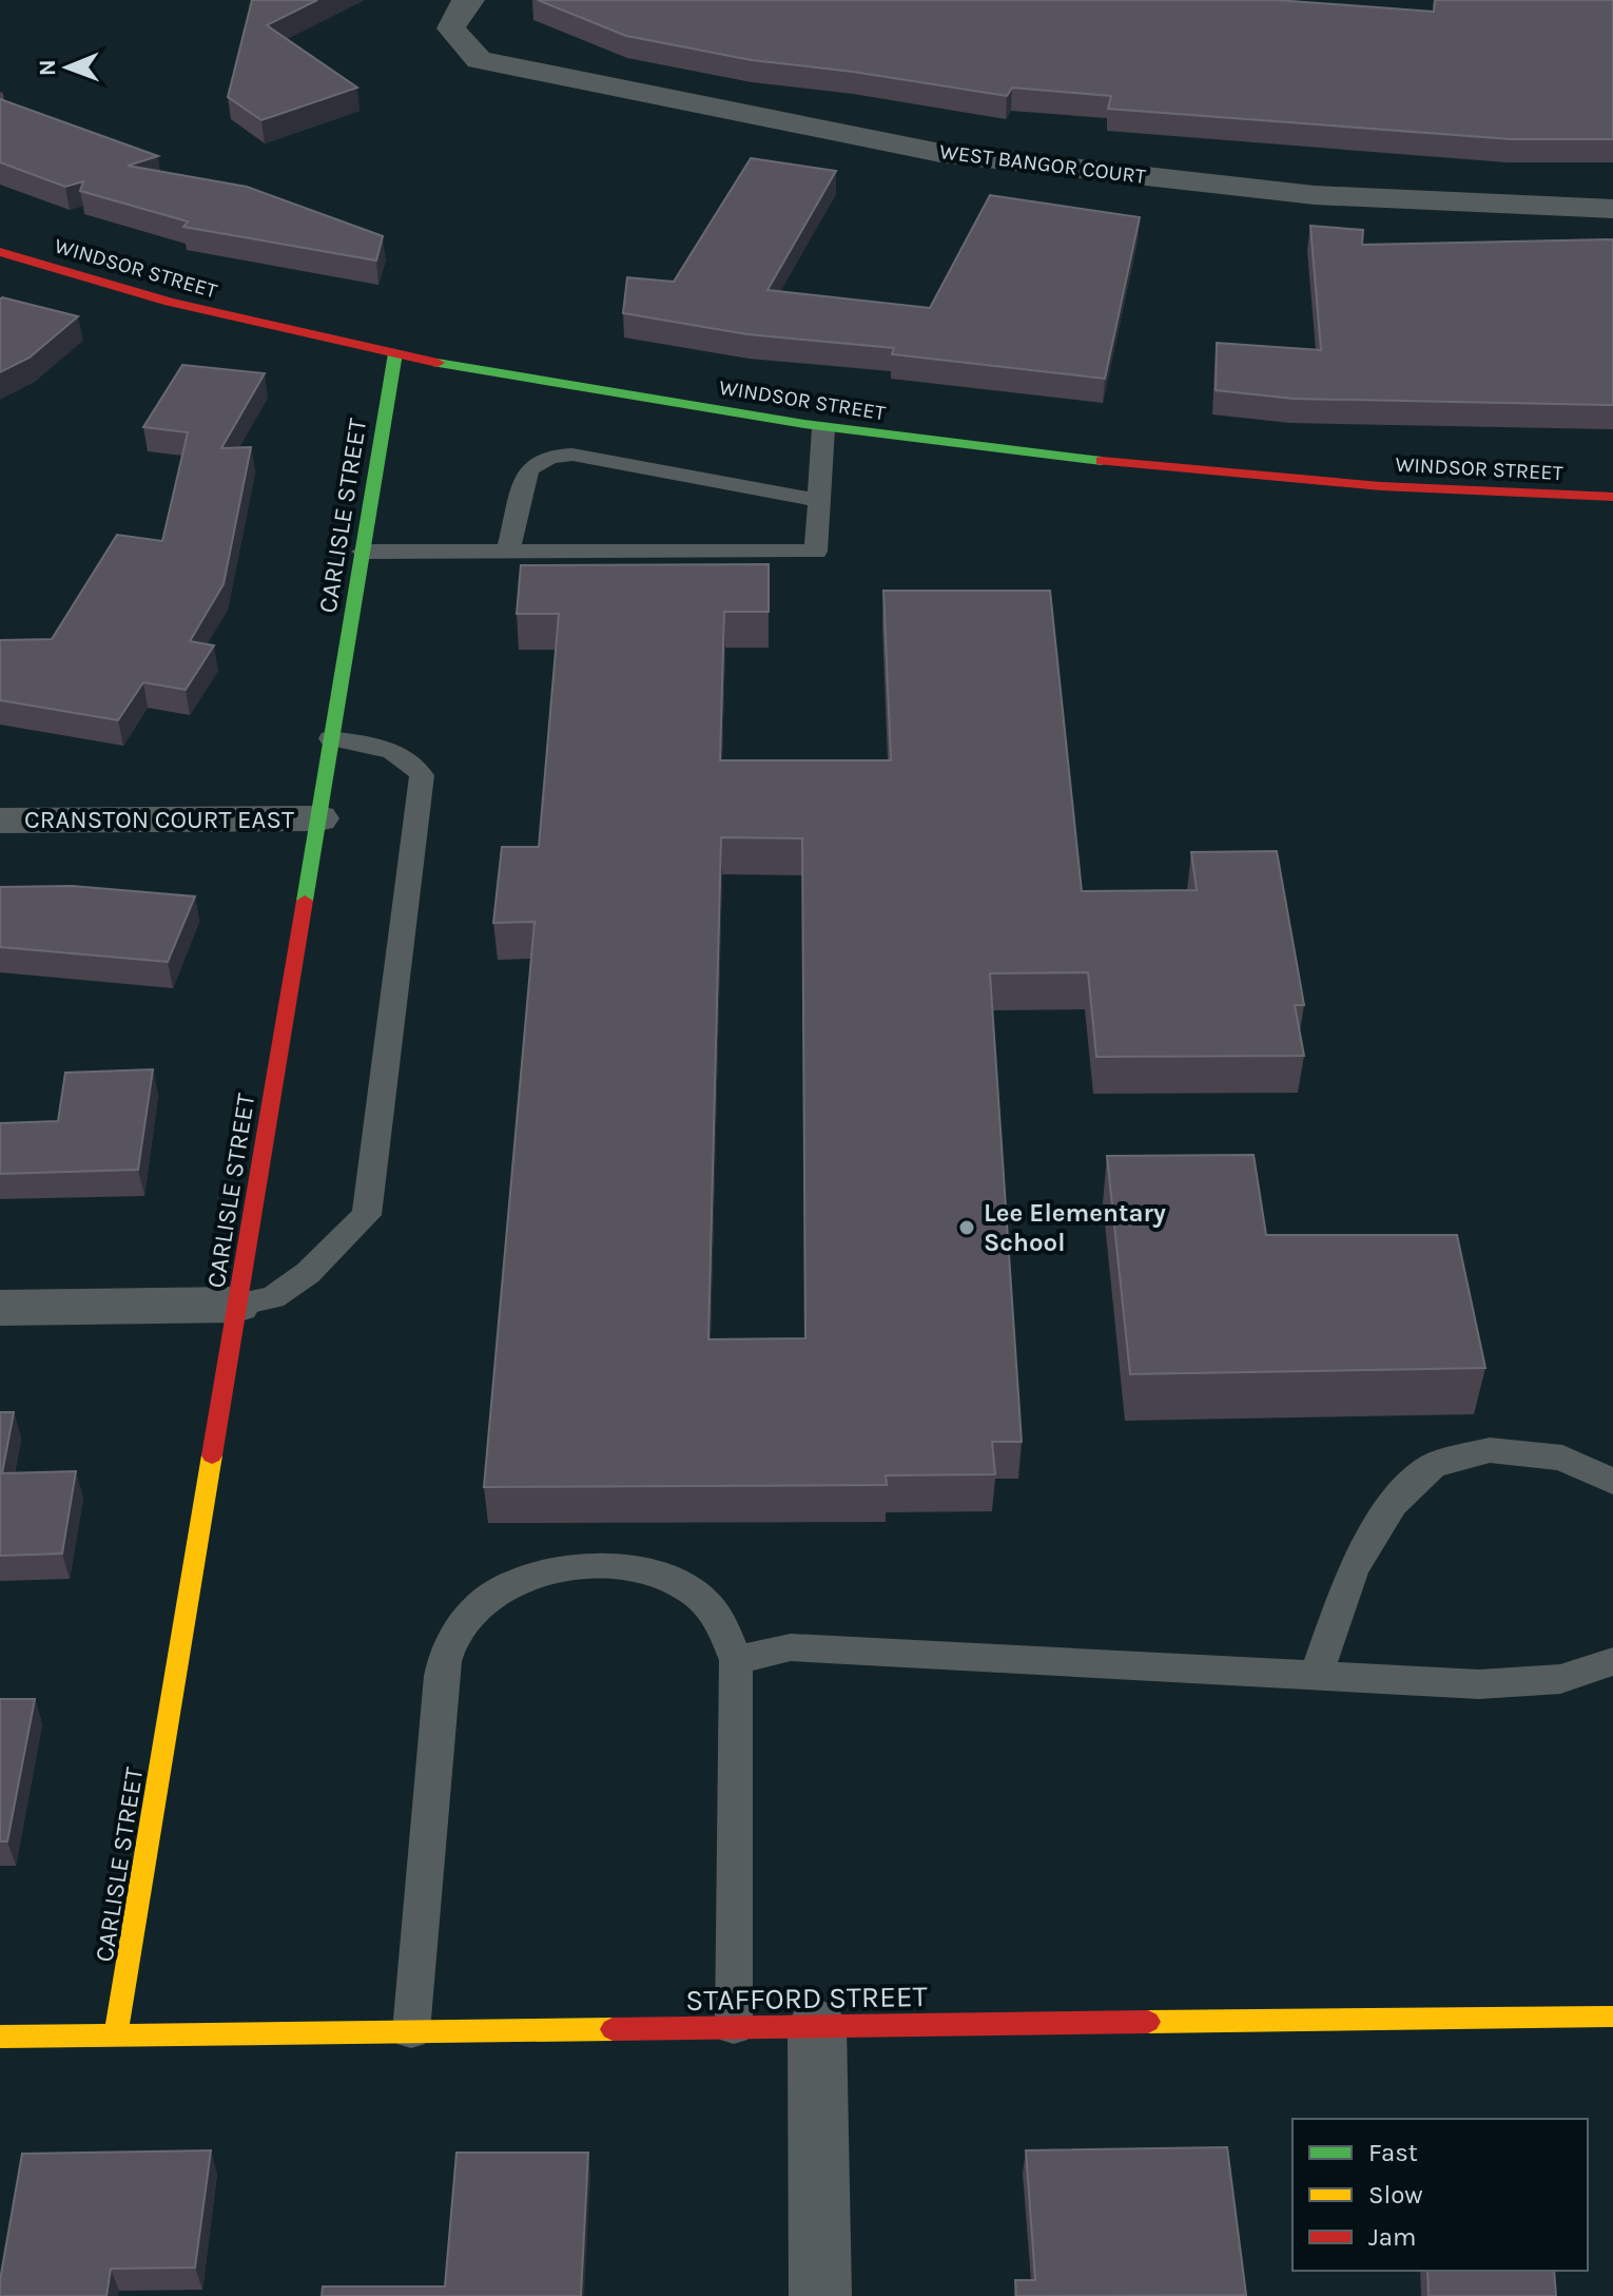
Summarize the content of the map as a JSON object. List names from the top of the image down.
{
  "streets": {
    "street": [
      "WEST BANGOR COURT",
      "WINDSOR STREET",
      "CARLISLE STREET",
      "CRANSTON COURT EAST",
      "STAFFORD STREET"
    ]
  },
  "crossings": [
    ["WINDSOR STREET", "CARLISLE STREET"],
    ["CARLISLE STREET", "CRANSTON COURT EAST"],
    ["CARLISLE STREET", "STAFFORD STREET"]
  ],
  "places": ["Lee Elementary School"],
  "legend": ["Fast", "Slow", "Jam"],
  "north": "left"
}
